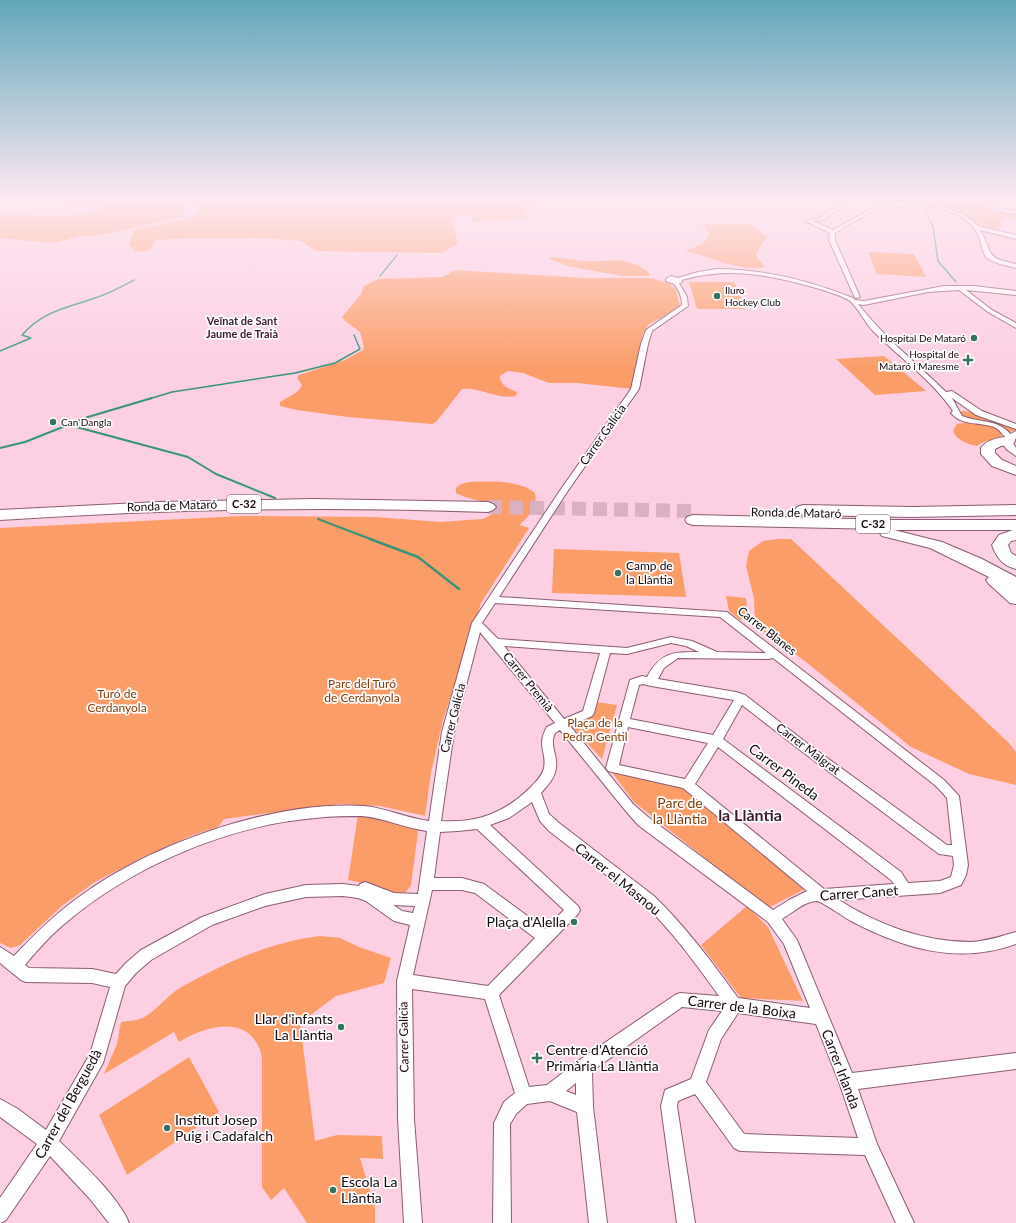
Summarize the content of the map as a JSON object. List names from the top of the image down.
{
  "streets": {
    "highway": ["C-32", "Ronda de Mataró"],
    "street": [
      "Carrer Galícia",
      "Carrer Blanes",
      "Carrer Premià",
      "Carrer Malgrat",
      "Carrer Pineda",
      "Carrer el Masnou",
      "Carrer Canet",
      "Carrer de la Boixa",
      "Carrer Irlanda",
      "Carrer del Berguedà"
    ]
  },
  "crossings": [
    ["Carrer Galícia", "Carrer Blanes"],
    ["Carrer Galícia", "Carrer Premià"],
    ["Carrer Galícia", "Carrer del Berguedà"],
    ["Carrer Blanes", "Carrer Malgrat"],
    ["Carrer Blanes", "Carrer Canet"],
    ["Carrer Premià", "Carrer Irlanda"],
    ["Carrer Pineda", "Carrer Canet"],
    ["Carrer el Masnou", "Carrer de la Boixa"],
    ["Carrer Canet", "Carrer Irlanda"],
    ["Carrer de la Boixa", "Carrer Irlanda"]
  ],
  "districts": ["Veïnat de Sant Jaume de Traià", "la Llàntia"],
  "parks": [
    "Parc del Turó de Cerdanyola",
    "Turó de Cerdanyola",
    "Plaça de la Pedra Gentil",
    "Parc de la Llàntia"
  ],
  "places": {
    "other": [
      "Iluro Hockey Club",
      "Hospital De Mataró",
      "Can Dangla",
      "Camp de la Llàntia",
      "Plaça d'Alella",
      "Llar d'infants La Llàntia",
      "Institut Josep Puig i Cadafalch",
      "Escola La Llàntia"
    ],
    "health": ["Hospital de Mataró i Maresme", "Centre d'Atenció Primària La Llàntia"]
  }
}
